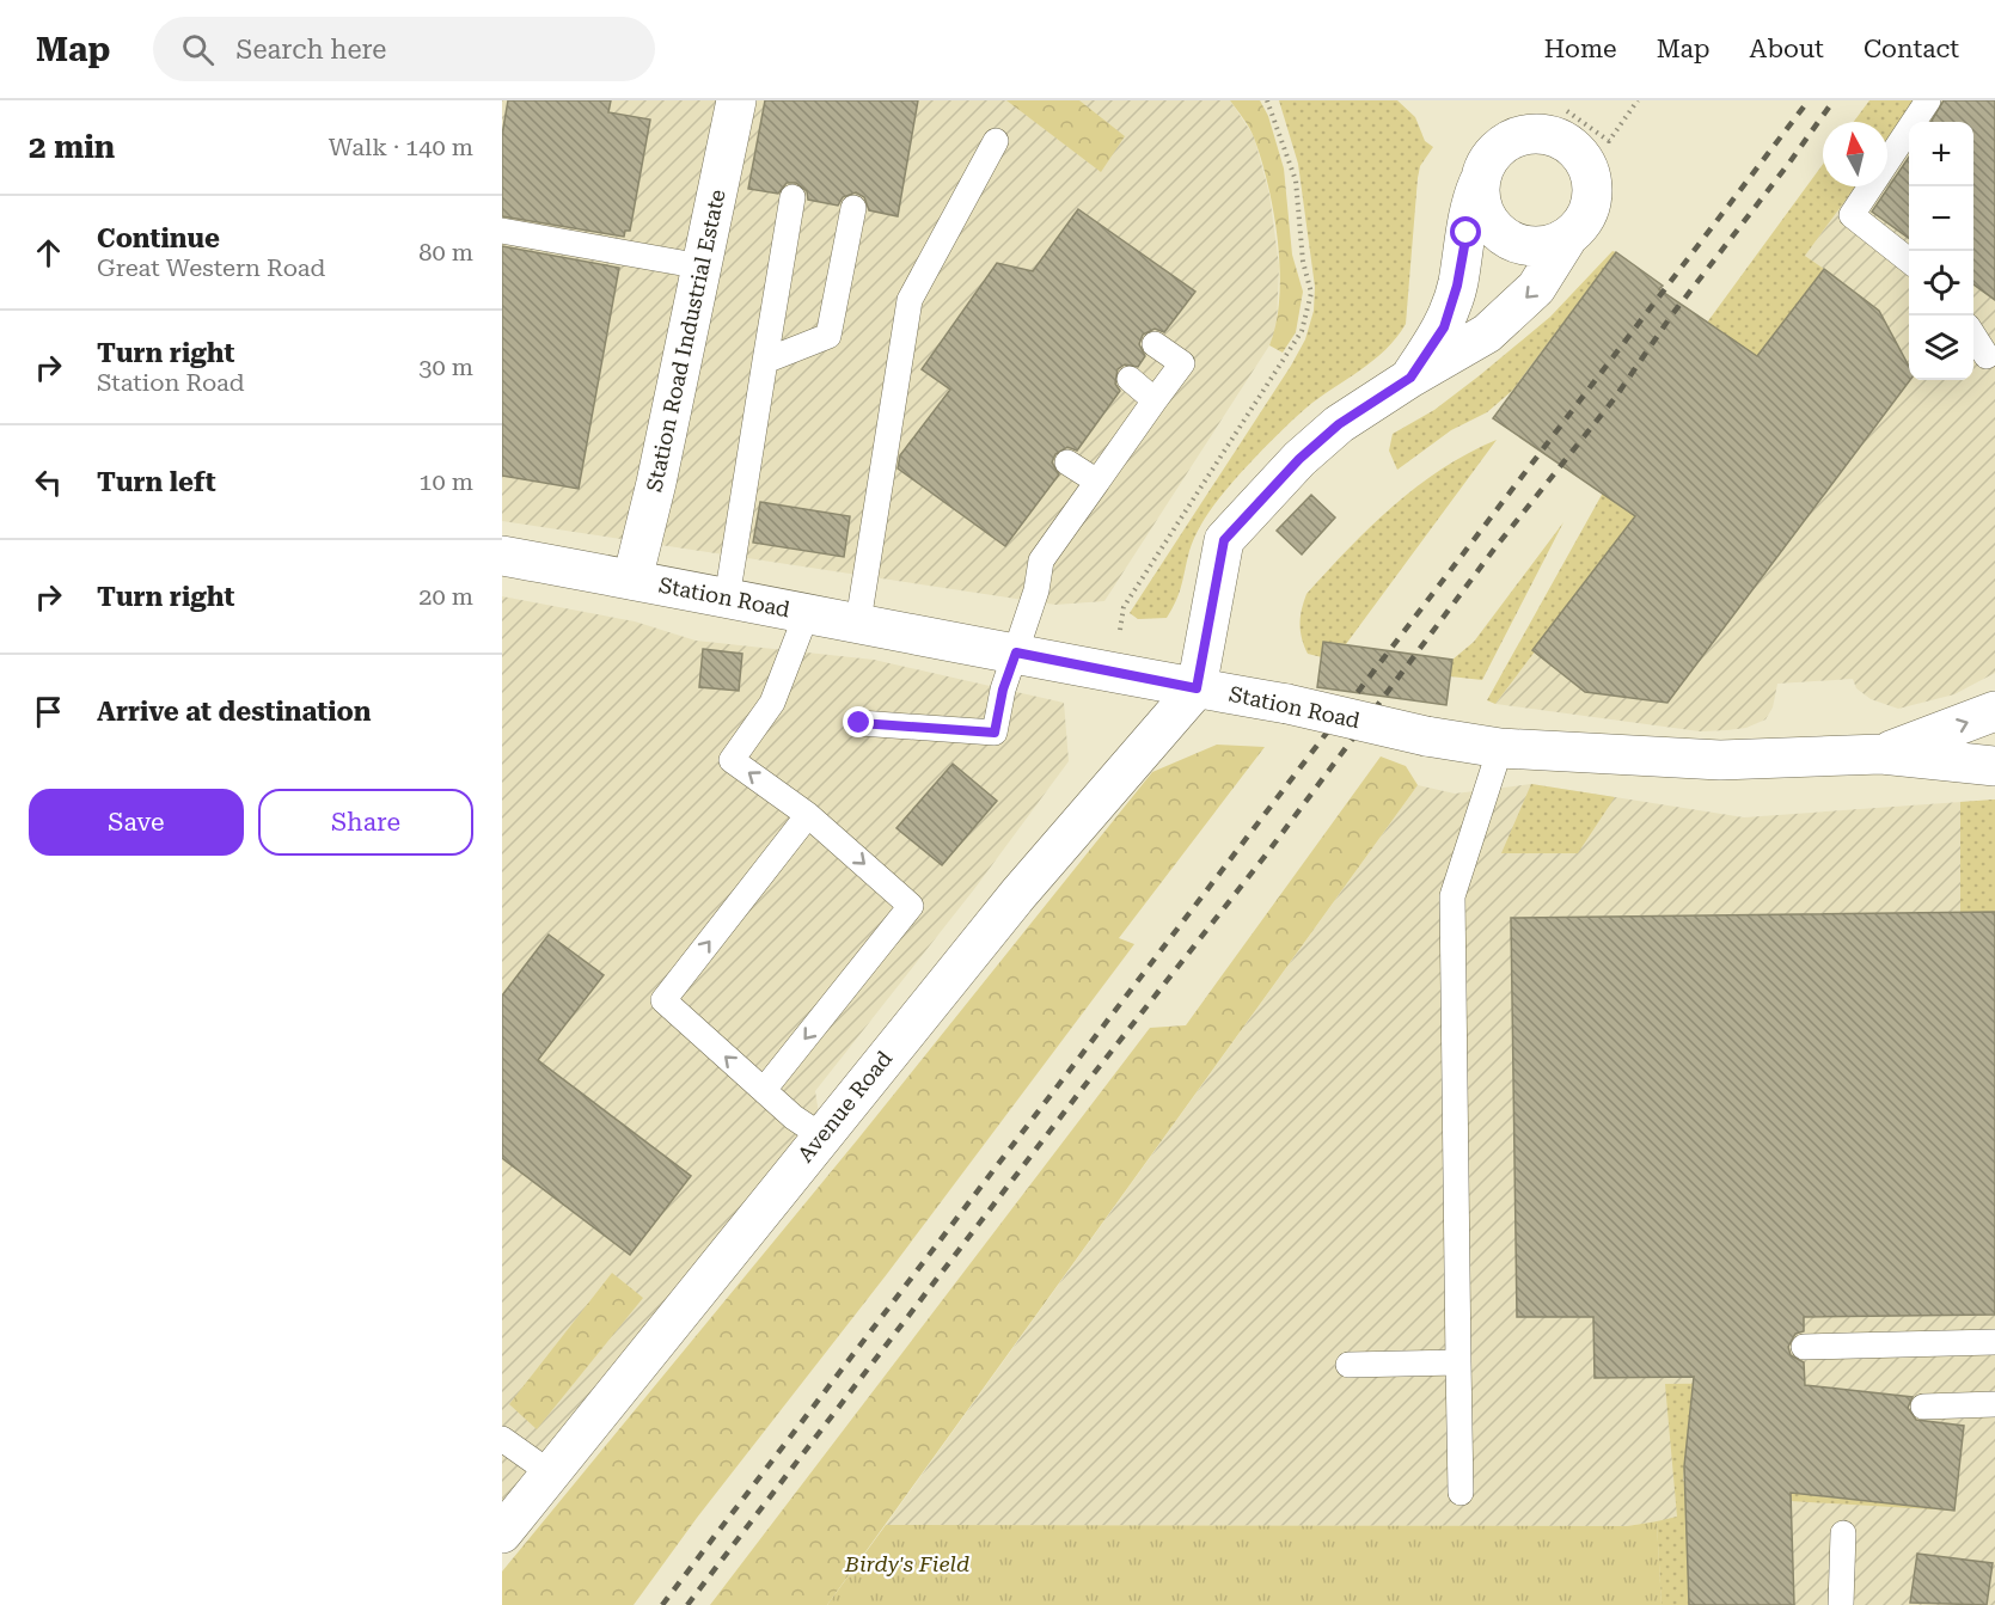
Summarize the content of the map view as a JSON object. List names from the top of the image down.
{
  "streets": {
    "street": ["Station Road Industrial Estate", "Station Road", "Avenue Road"]
  },
  "crossings": [
    ["Station Road Industrial Estate", "Station Road"],
    ["Station Road", "Avenue Road"]
  ],
  "parks": ["Birdy's Field"],
  "north": "top",
  "page": {
    "header": "Map",
    "search": "Search here",
    "nav": [
      "Home",
      "Map",
      "About",
      "Contact"
    ],
    "heading": ["2 min", "Walk · 140 m"],
    "map_buttons": ["+", "−"],
    "list": [
      ["Continue", "Great Western Road", "80 m"],
      ["Turn right", "Station Road", "30 m"],
      ["Turn left", "10 m"],
      ["Turn right", "20 m"],
      "Arrive at destination"
    ],
    "buttons": ["Save", "Share"]
  }
}
